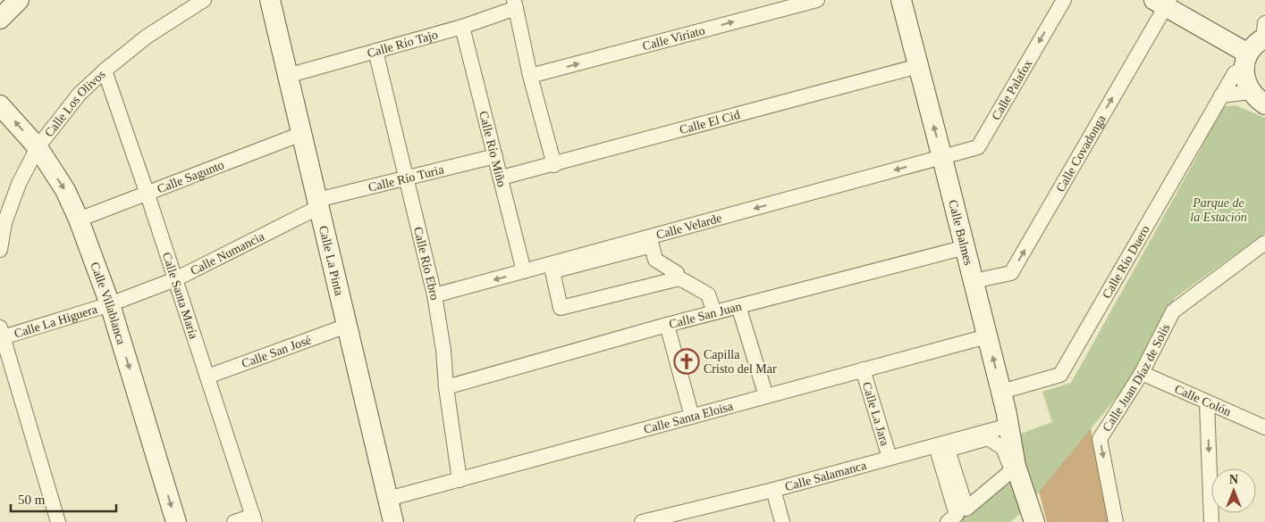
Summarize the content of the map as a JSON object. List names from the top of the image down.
{
  "streets": {
    "street": [
      "Calle Viriato",
      "Calle Río Tajo",
      "Calle Palafox",
      "Calle Los Olivos",
      "Calle El Cid",
      "Calle Río Miño",
      "Calle Covadonga",
      "Calle Sagunto",
      "Calle Río Turia",
      "Calle Velarde",
      "Calle Balmes",
      "Calle Numancia",
      "Calle La Pinta",
      "Calle Río Duero",
      "Calle Río Ebro",
      "Calle Santa María",
      "Calle Villablanca",
      "Calle San Juan",
      "Calle La Higuera",
      "Calle San José",
      "Calle Juan Díaz de Solís",
      "Calle Colón",
      "Calle La Jara",
      "Calle Santa Eloisa",
      "Calle Salamanca"
    ]
  },
  "crossings": [
    ["Calle Río Tajo", "Calle Río Miño"],
    ["Calle Río Tajo", "Calle La Pinta"],
    ["Calle Río Tajo", "Calle Río Ebro"],
    ["Calle Palafox", "Calle Velarde"],
    ["Calle Palafox", "Calle Balmes"],
    ["Calle Los Olivos", "Calle Santa María"],
    ["Calle Los Olivos", "Calle Villablanca"],
    ["Calle El Cid", "Calle Río Miño"],
    ["Calle El Cid", "Calle Balmes"],
    ["Calle Río Miño", "Calle Río Turia"],
    ["Calle Río Miño", "Calle Velarde"],
    ["Calle Covadonga", "Calle Balmes"],
    ["Calle Sagunto", "Calle La Pinta"],
    ["Calle Sagunto", "Calle Santa María"],
    ["Calle Sagunto", "Calle Villablanca"],
    ["Calle Río Turia", "Calle Numancia"],
    ["Calle Río Turia", "Calle La Pinta"],
    ["Calle Río Turia", "Calle Río Ebro"],
    ["Calle Velarde", "Calle Balmes"],
    ["Calle Velarde", "Calle Río Ebro"],
    ["Calle Balmes", "Calle Río Duero"],
    ["Calle Balmes", "Calle San Juan"],
    ["Calle Balmes", "Calle Santa Eloisa"],
    ["Calle Balmes", "Calle Salamanca"],
    ["Calle Numancia", "Calle La Pinta"],
    ["Calle Numancia", "Calle Santa María"],
    ["Calle Numancia", "Calle Villablanca"],
    ["Calle Numancia", "Calle La Higuera"],
    ["Calle La Pinta", "Calle San José"],
    ["Calle La Pinta", "Calle Santa Eloisa"],
    ["Calle Río Ebro", "Calle San Juan"],
    ["Calle Río Ebro", "Calle Santa Eloisa"],
    ["Calle Santa María", "Calle San José"],
    ["Calle Villablanca", "Calle La Higuera"],
    ["Calle Juan Díaz de Solís", "Calle Colón"],
    ["Calle La Jara", "Calle Santa Eloisa"],
    ["Calle La Jara", "Calle Salamanca"]
  ],
  "one_way": [
    "Calle Viriato",
    "Calle Palafox",
    "Calle Covadonga",
    "Calle Velarde"
  ],
  "parks": ["Parque de la Estación"],
  "places": {
    "church": ["Capilla Cristo del Mar"]
  },
  "scale_bar": "50 m",
  "north": "top"
}
